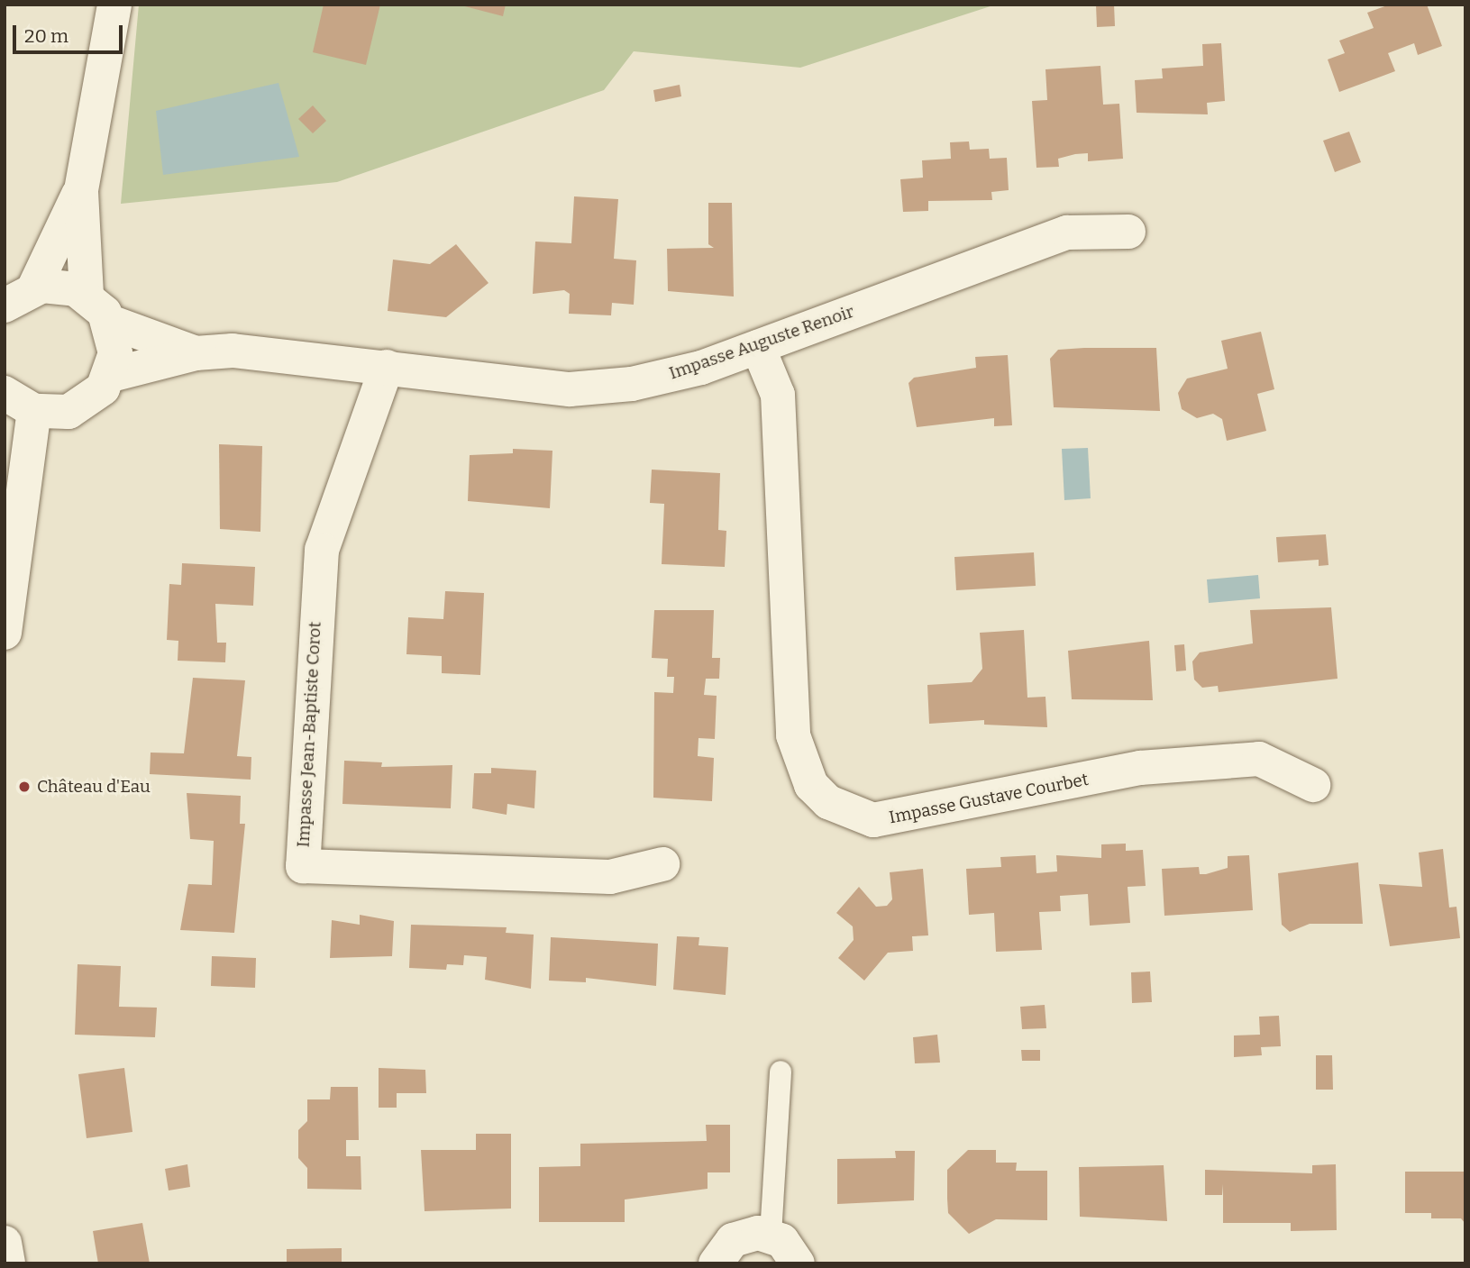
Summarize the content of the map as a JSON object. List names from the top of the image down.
{
  "streets": {
    "street": ["Impasse Auguste Renoir", "Impasse Jean-Baptiste Corot", "Impasse Gustave Courbet"]
  },
  "crossings": [
    ["Impasse Auguste Renoir", "Impasse Jean-Baptiste Corot"],
    ["Impasse Auguste Renoir", "Impasse Gustave Courbet"]
  ],
  "places": ["Château d'Eau"],
  "scale_bar": "20 m"
}
